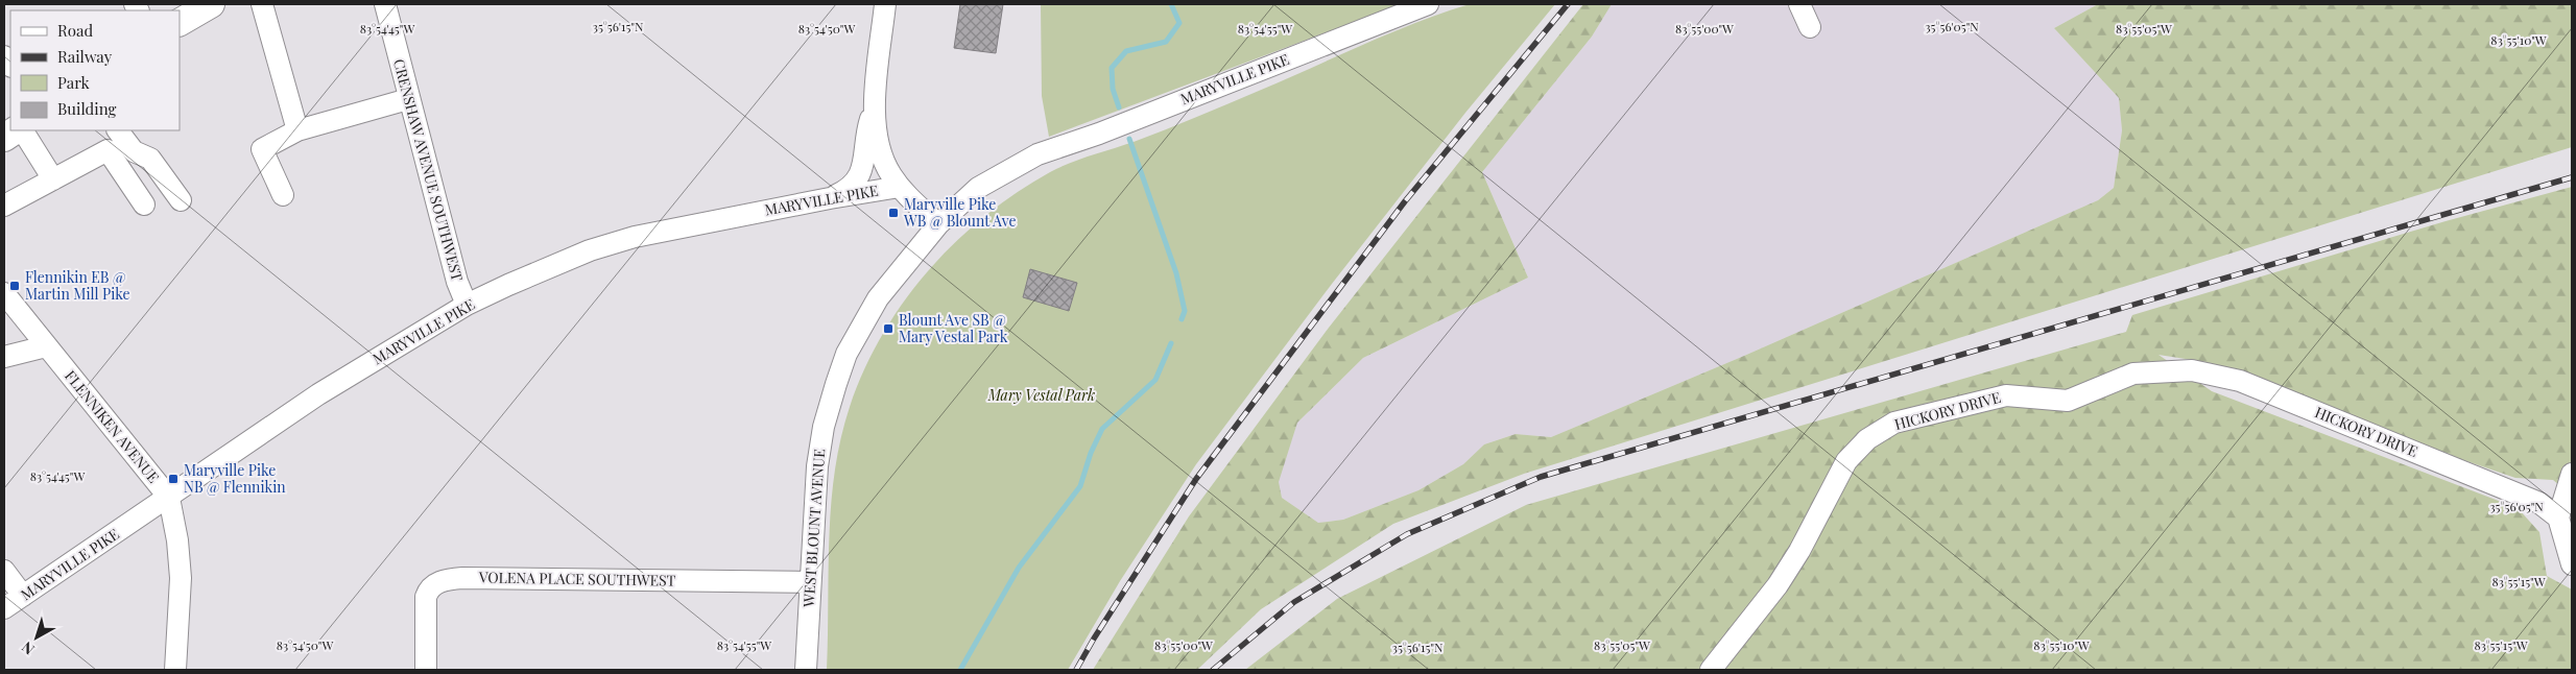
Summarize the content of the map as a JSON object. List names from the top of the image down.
{
  "streets": {
    "street": [
      "MARYVILLE PIKE",
      "CRENSHAW AVENUE SOUTHWEST",
      "HICKORY DRIVE",
      "FLENNIKEN AVENUE",
      "WEST BLOUNT AVENUE",
      "VOLENA PLACE SOUTHWEST"
    ]
  },
  "crossings": [
    ["MARYVILLE PIKE", "CRENSHAW AVENUE SOUTHWEST"],
    ["MARYVILLE PIKE", "FLENNIKEN AVENUE"],
    ["MARYVILLE PIKE", "WEST BLOUNT AVENUE"],
    ["WEST BLOUNT AVENUE", "VOLENA PLACE SOUTHWEST"]
  ],
  "parks": ["Mary Vestal Park"],
  "places": {
    "transit": [
      "Maryville Pike WB @ Blount Ave",
      "Flennikin EB @ Martin Mill Pike",
      "Blount Ave SB @ Mary Vestal Park",
      "Maryville Pike NB @ Flennikin"
    ]
  },
  "legend": [
    "Road",
    "Railway",
    "Park",
    "Building"
  ],
  "north": "bottom left",
  "coordinates": [
    "35°56'15\"N",
    "35°56'05\"N",
    "83°54'45\"W",
    "83°54'50\"W",
    "83°54'55\"W",
    "83°55'00\"W",
    "83°55'05\"W",
    "83°55'10\"W",
    "83°55'15\"W"
  ]
}
